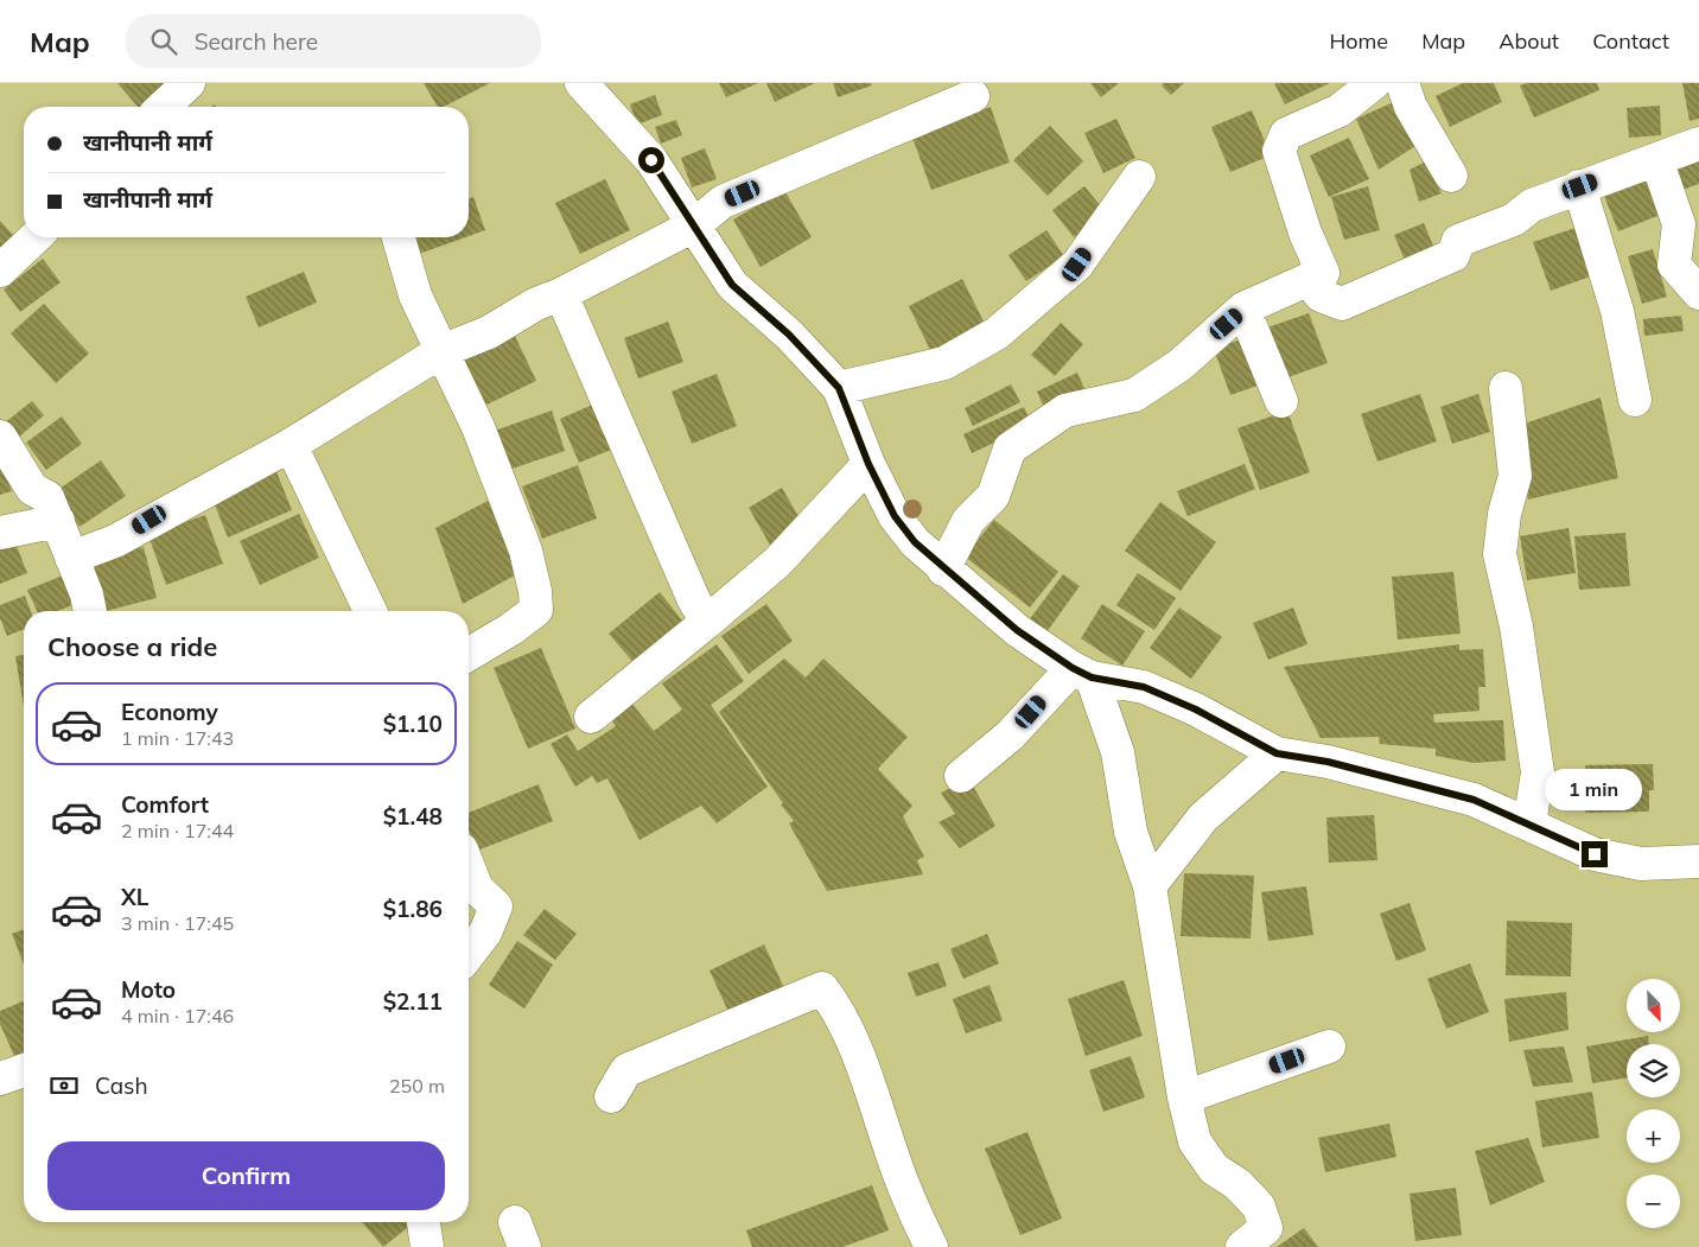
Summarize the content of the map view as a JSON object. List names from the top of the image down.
{
  "north": "bottom right",
  "page": {
    "header": "Map",
    "search": "Search here",
    "nav": [
      "Home",
      "Map",
      "About",
      "Contact"
    ],
    "banner": ["खानीपानी मार्ग", "खानीपानी मार्ग"],
    "heading": "Choose a ride",
    "list": [
      {
        "name": "Economy",
        "note": "1 min · 17:43",
        "value": "$1.10"
      },
      {
        "name": "Comfort",
        "note": "2 min · 17:44",
        "value": "$1.48"
      },
      {
        "name": "XL",
        "note": "3 min · 17:45",
        "value": "$1.86"
      },
      {
        "name": "Moto",
        "note": "4 min · 17:46",
        "value": "$2.11"
      }
    ],
    "bubble": "1 min",
    "map_buttons": ["+", "−"],
    "pay": ["Cash", "250 m"],
    "buttons": "Confirm"
  }
}
